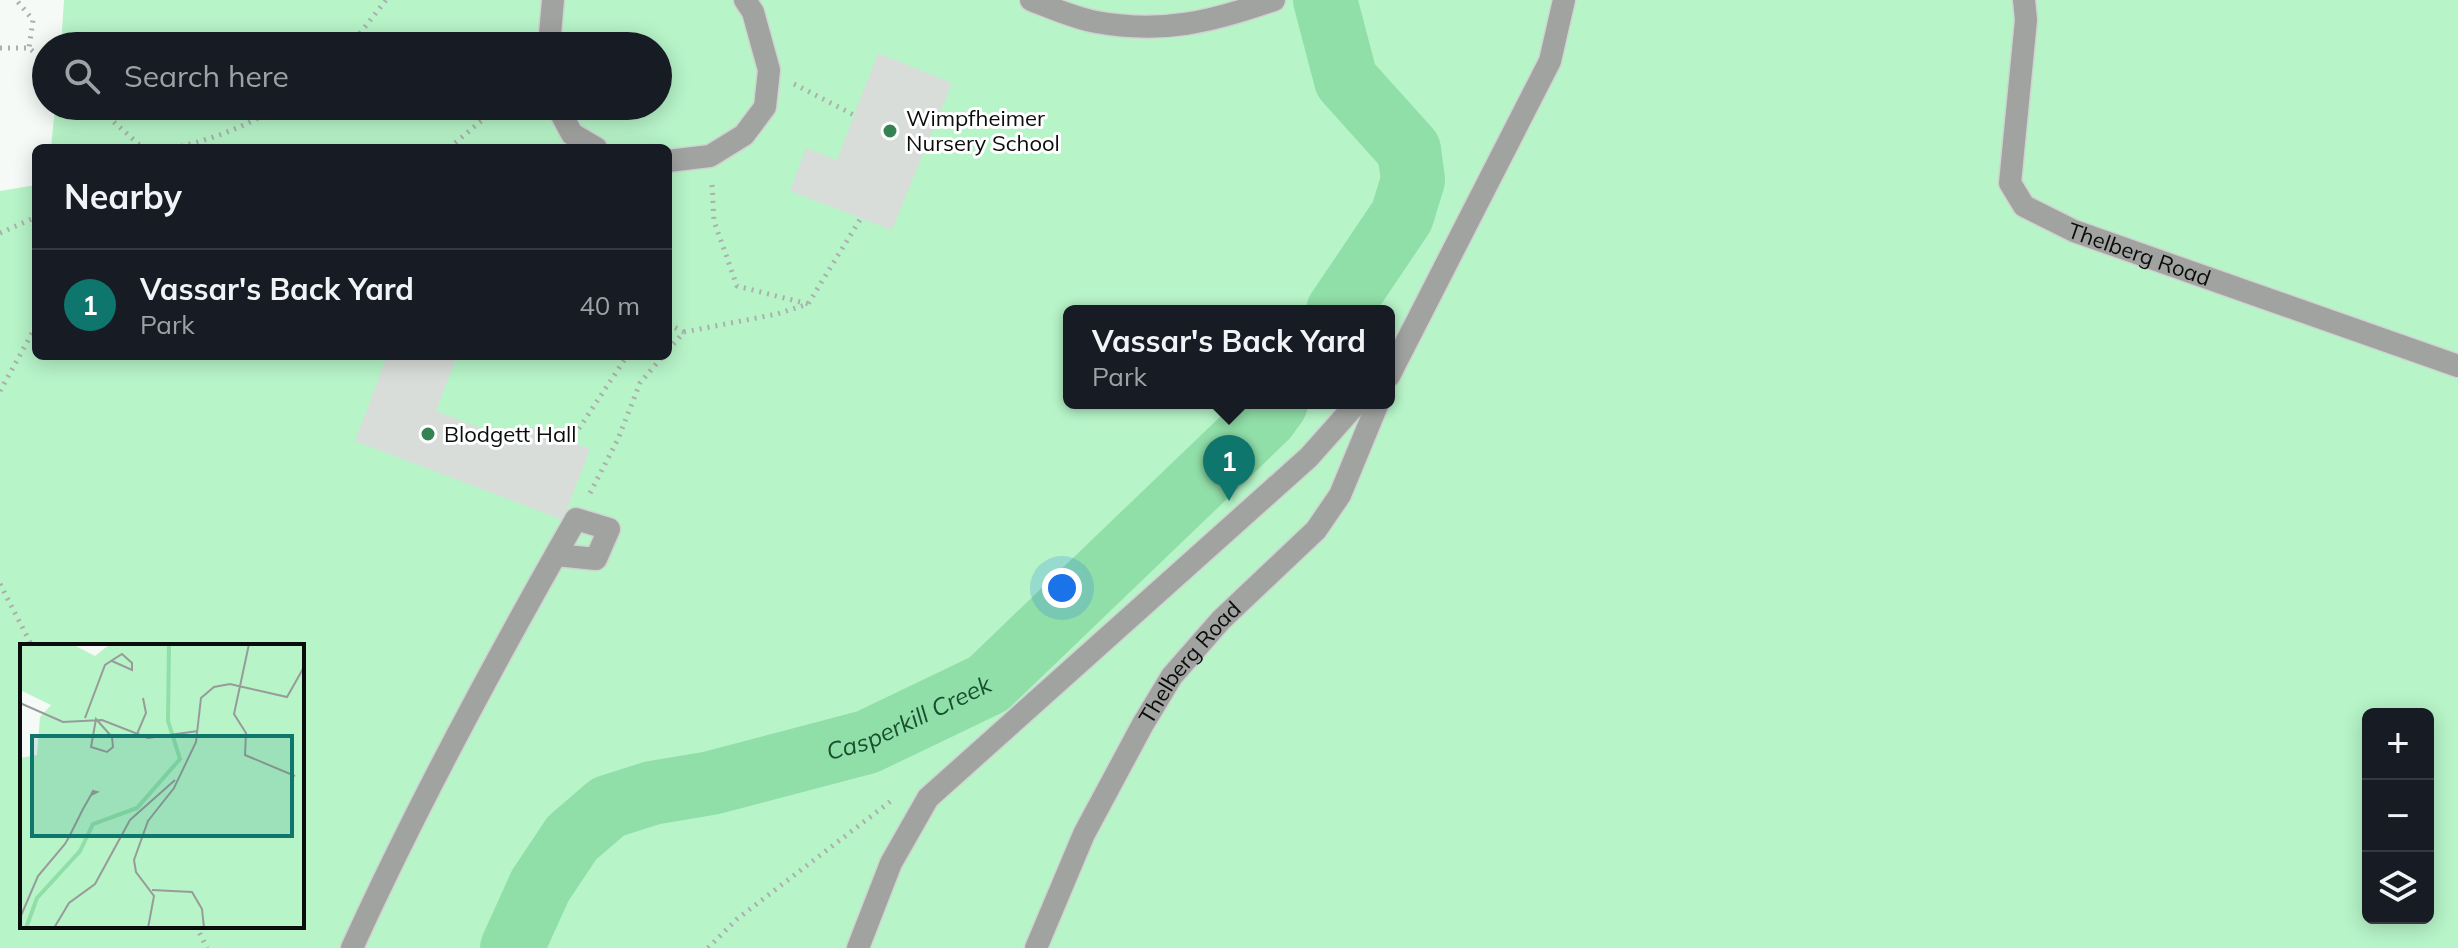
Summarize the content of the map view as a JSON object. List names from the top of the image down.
{
  "streets": {
    "lane": ["Thelberg Road"]
  },
  "water": ["Casperkill Creek"],
  "places": ["Wimpfheimer Nursery School", "Blodgett Hall"],
  "page": {
    "search": "Search here",
    "heading": "Nearby",
    "list": [
      {
        "mark": "1",
        "name": "Vassar's Back Yard",
        "note": "Park",
        "value": "40 m"
      }
    ],
    "popup": ["Vassar's Back Yard", "Park"],
    "pins": "1",
    "map_buttons": ["+", "−"]
  }
}
